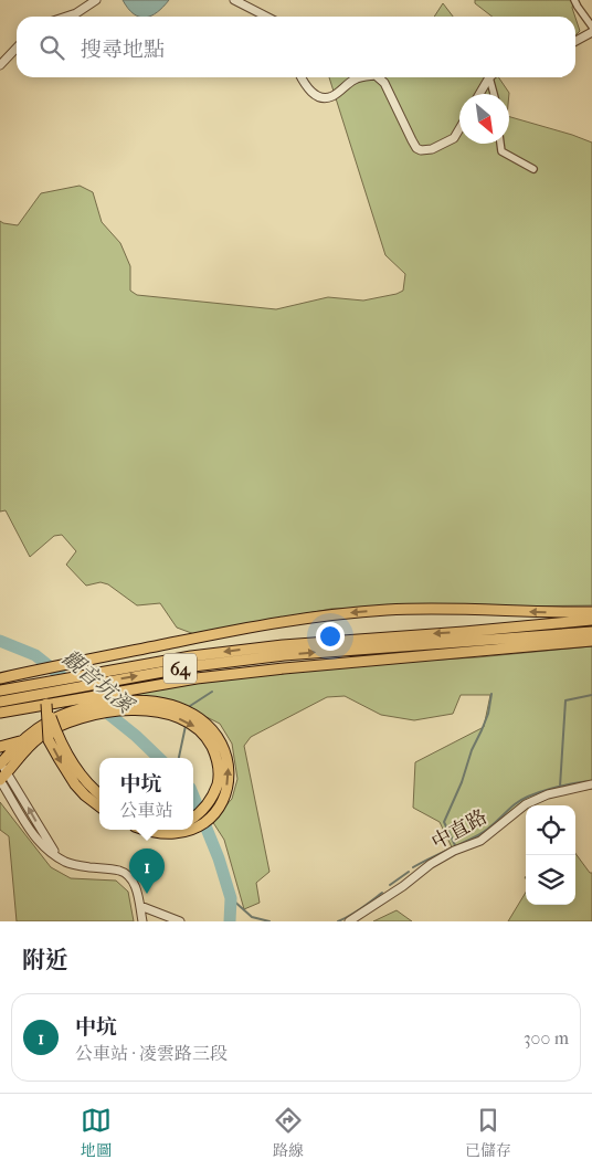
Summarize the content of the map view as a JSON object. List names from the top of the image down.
{
  "streets": {
    "highway": ["64"],
    "street": ["中直路"]
  },
  "water": ["觀音坑溪"],
  "north": "bottom right",
  "page": {
    "search": "搜尋地點",
    "popup": ["中坑", "公車站"],
    "pins": "1",
    "heading": "附近",
    "list": [
      {
        "mark": "1",
        "name": "中坑",
        "note": "公車站 · 凌雲路三段",
        "value": "300 m"
      }
    ],
    "nav": ["地圖", "路線", "已儲存"]
  }
}
